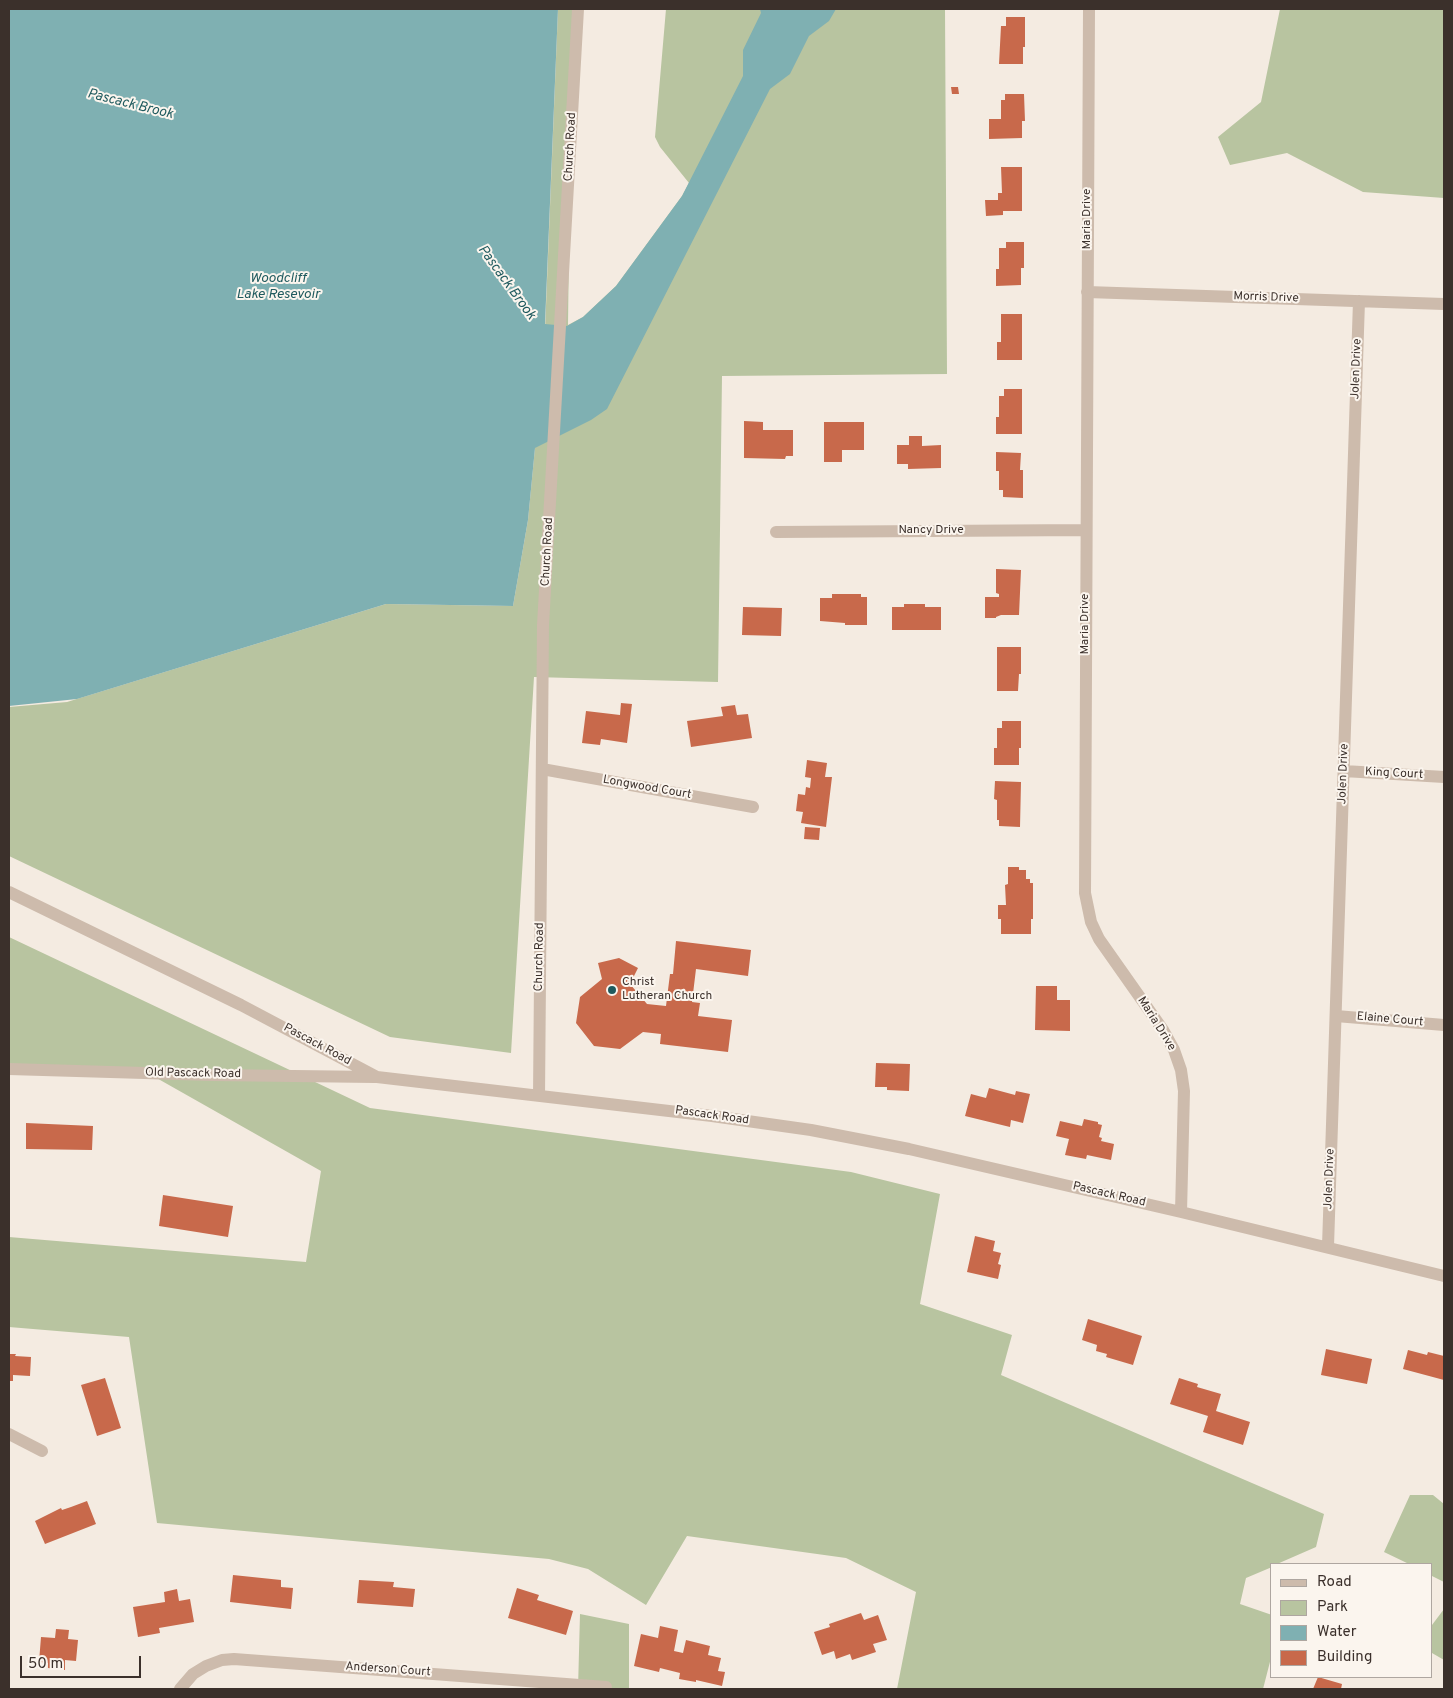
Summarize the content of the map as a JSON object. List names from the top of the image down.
{
  "streets": {
    "street": [
      "Church Road",
      "Maria Drive",
      "Morris Drive",
      "Jolen Drive",
      "Nancy Drive",
      "King Court",
      "Longwood Court",
      "Elaine Court",
      "Pascack Road",
      "Old Pascack Road",
      "Anderson Court"
    ]
  },
  "crossings": [
    ["Church Road", "Longwood Court"],
    ["Church Road", "Pascack Road"],
    ["Maria Drive", "Morris Drive"],
    ["Maria Drive", "Nancy Drive"],
    ["Maria Drive", "Pascack Road"],
    ["Morris Drive", "Jolen Drive"],
    ["Jolen Drive", "King Court"],
    ["Jolen Drive", "Elaine Court"],
    ["Jolen Drive", "Pascack Road"],
    ["Pascack Road", "Old Pascack Road"]
  ],
  "water": ["Pascack Brook", "Woodcliff Lake Resevoir"],
  "places": ["Christ Lutheran Church"],
  "legend": [
    "Road",
    "Park",
    "Water",
    "Building"
  ],
  "scale_bar": "50 m"
}
